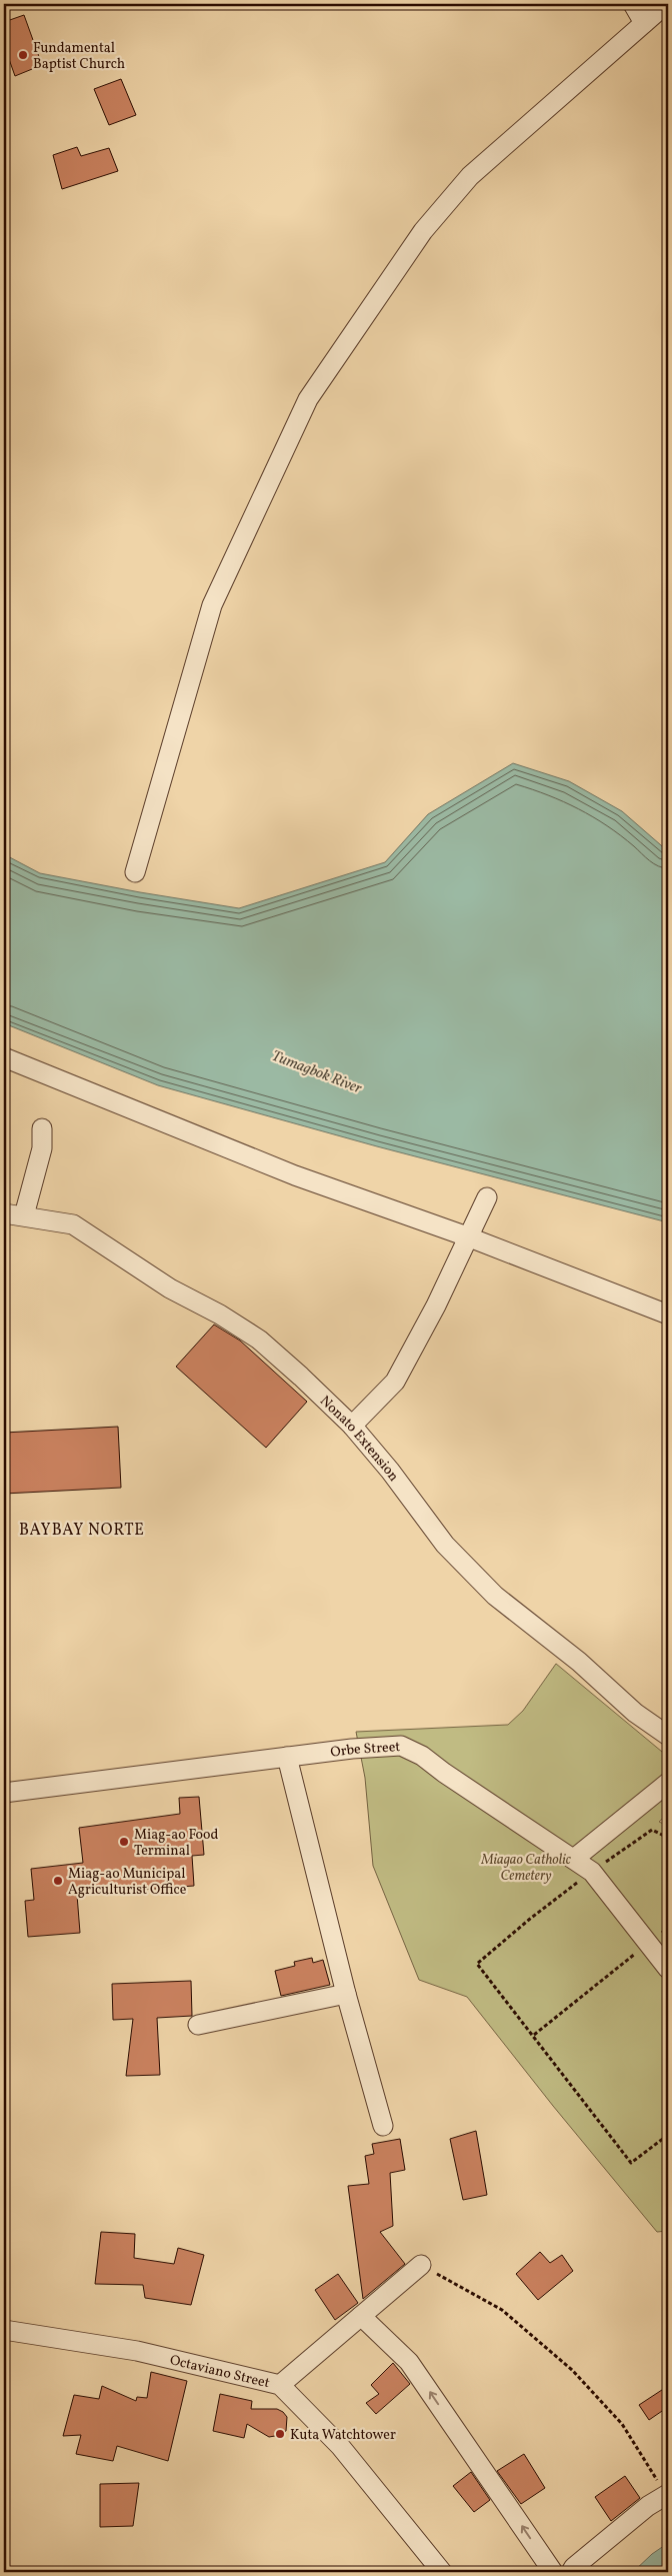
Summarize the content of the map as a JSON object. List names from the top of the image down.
{
  "streets": {
    "street": ["Nonato Extension", "Orbe Street", "Octaviano Street"]
  },
  "districts": ["BAYBAY NORTE"],
  "water": ["Tumagbok River"],
  "parks": ["Miagao Catholic Cemetery"],
  "places": [
    "Fundamental Baptist Church",
    "Miag-ao Food Terminal",
    "Miag-ao Municipal Agriculturist Office",
    "Kuta Watchtower"
  ]
}
